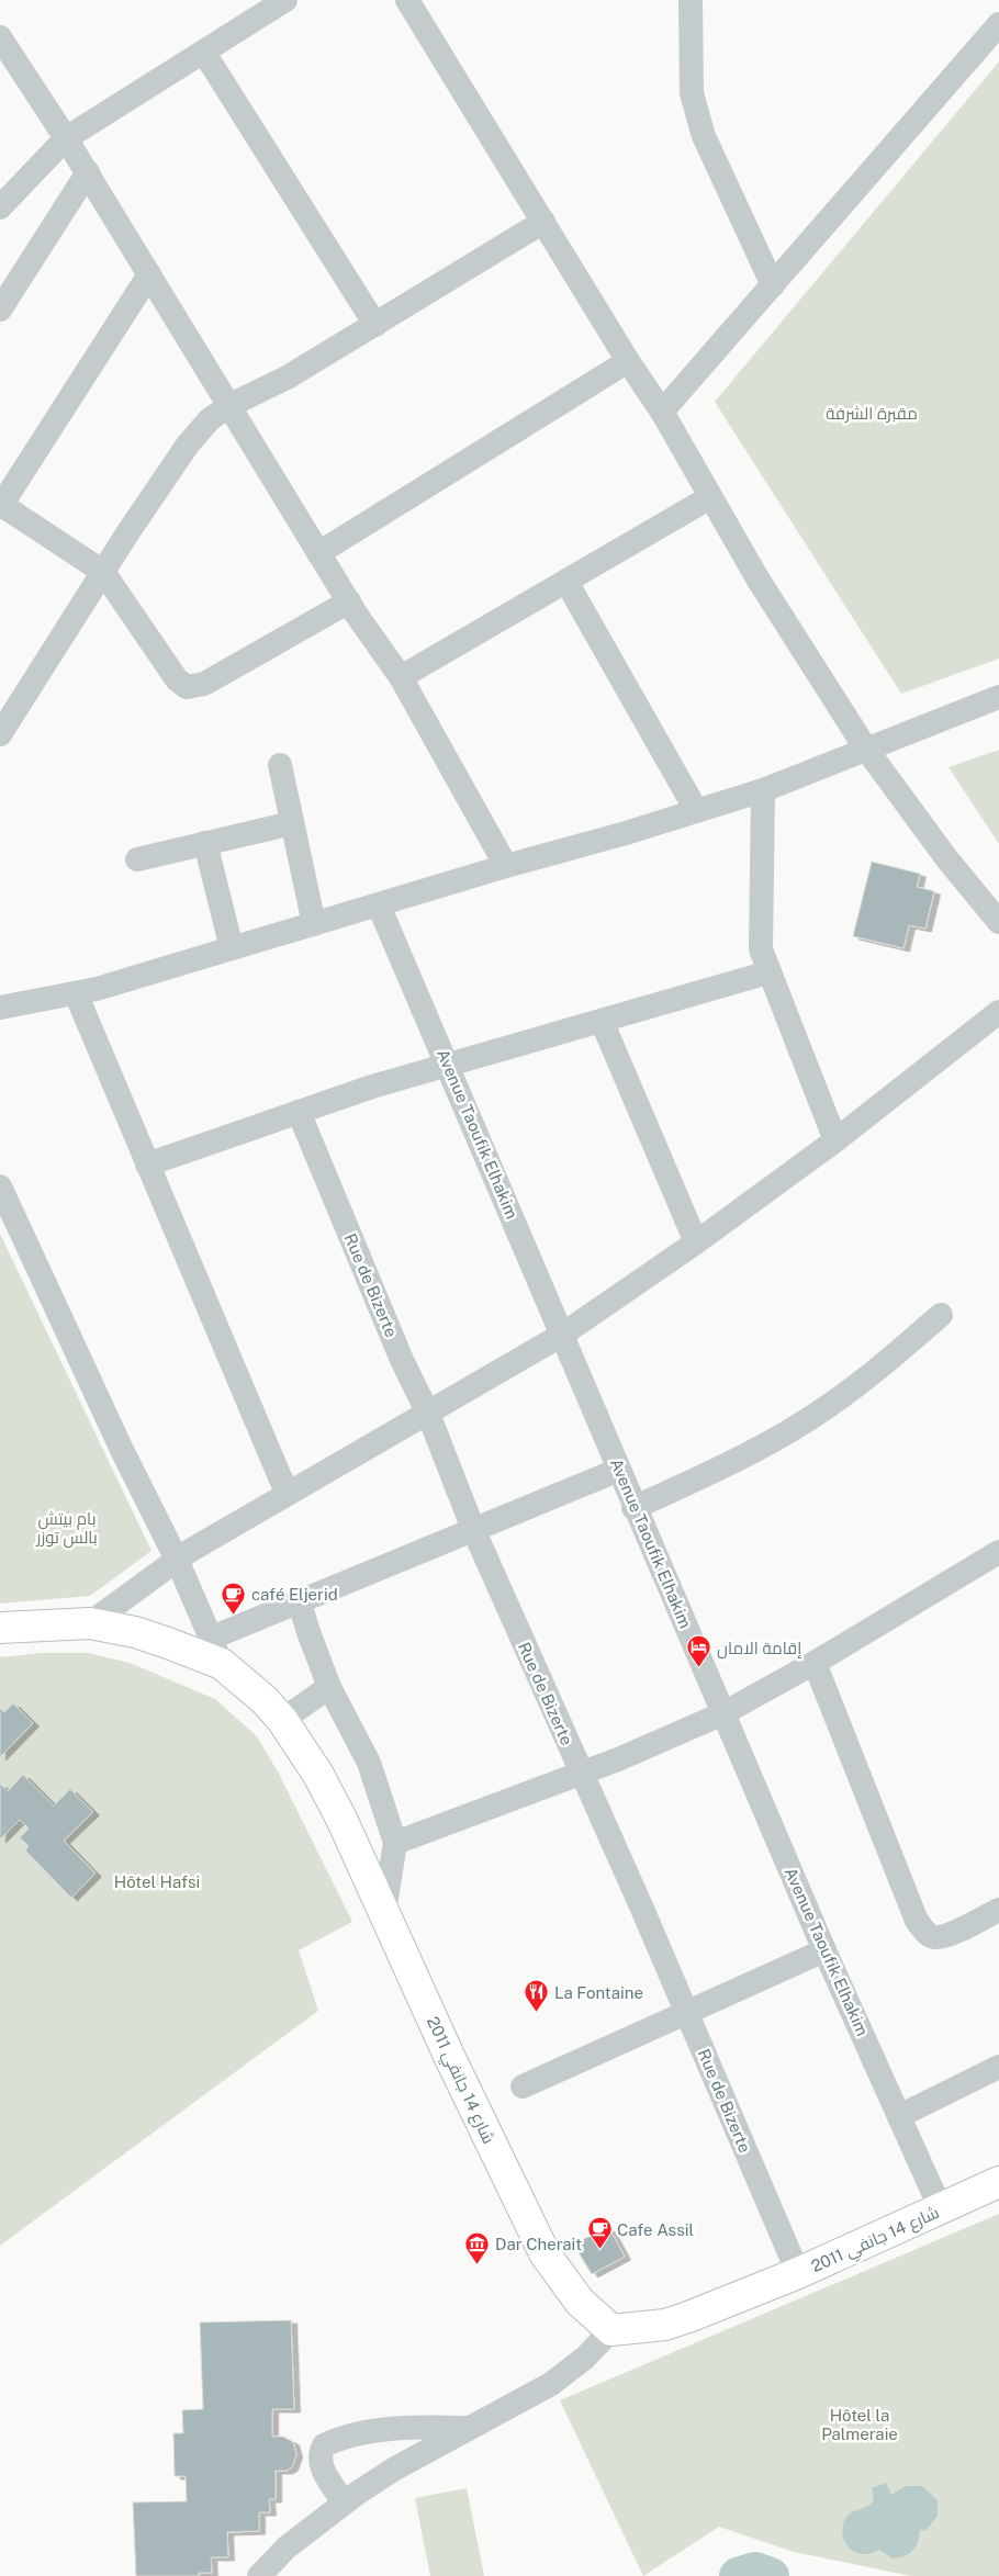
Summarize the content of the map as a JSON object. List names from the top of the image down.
{
  "streets": {
    "main road": ["شارع 14 جانفي 2011"],
    "street": ["Avenue Taoufik Elhakim", "Rue de Bizerte"]
  },
  "crossings": [
    ["Avenue Taoufik Elhakim", "شارع 14 جانفي 2011"],
    ["Rue de Bizerte", "شارع 14 جانفي 2011"]
  ],
  "parks": [
    "مقبرة الشرفة",
    "بام بيتش بالس توزر",
    "Hôtel Hafsi",
    "Hôtel la Palmeraie"
  ],
  "places": {
    "cafe": ["café Eljerid", "Cafe Assil"],
    "hotel": ["إقامة الامان"],
    "restaurant": ["La Fontaine"],
    "museum": ["Dar Cherait"]
  }
}
